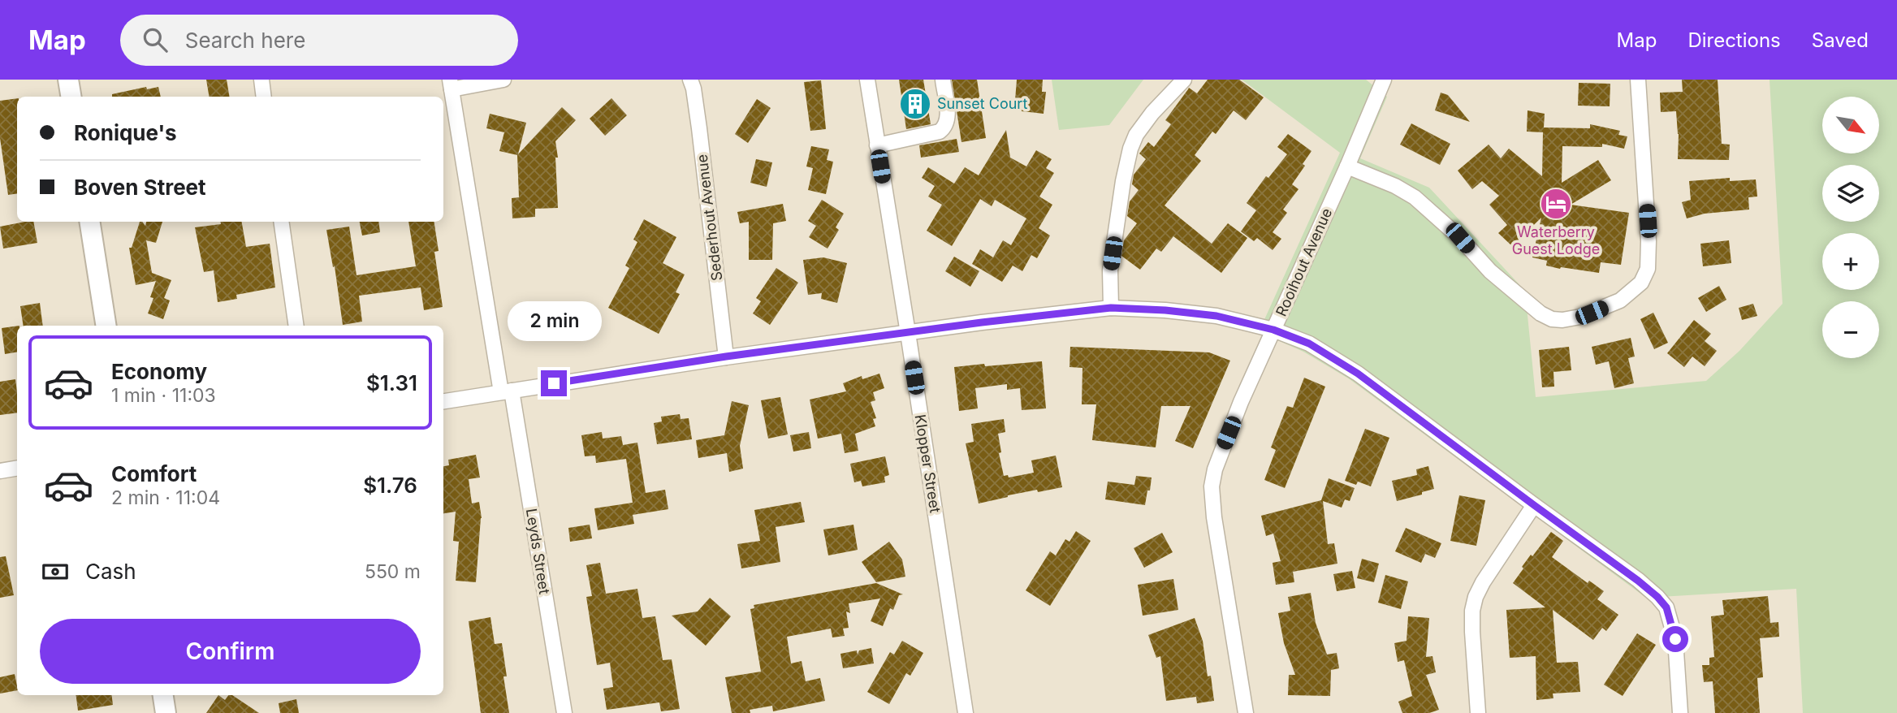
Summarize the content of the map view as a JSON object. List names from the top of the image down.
{
  "streets": {
    "street": [
      "Sederhout Avenue",
      "Rooihout Avenue",
      "Klopper Street",
      "Leyds Street"
    ]
  },
  "places": {
    "building": ["Sunset Court"],
    "hotel": ["Waterberry Guest Lodge"]
  },
  "north": "bottom right",
  "page": {
    "header": "Map",
    "search": "Search here",
    "nav": ["Map", "Directions", "Saved"],
    "map_buttons": ["+", "−"],
    "banner": ["Ronique's", "Boven Street"],
    "bubble": "2 min",
    "list": [
      {
        "name": "Economy",
        "note": "1 min · 11:03",
        "value": "$1.31"
      },
      {
        "name": "Comfort",
        "note": "2 min · 11:04",
        "value": "$1.76"
      }
    ],
    "pay": ["Cash", "550 m"],
    "buttons": "Confirm"
  }
}
